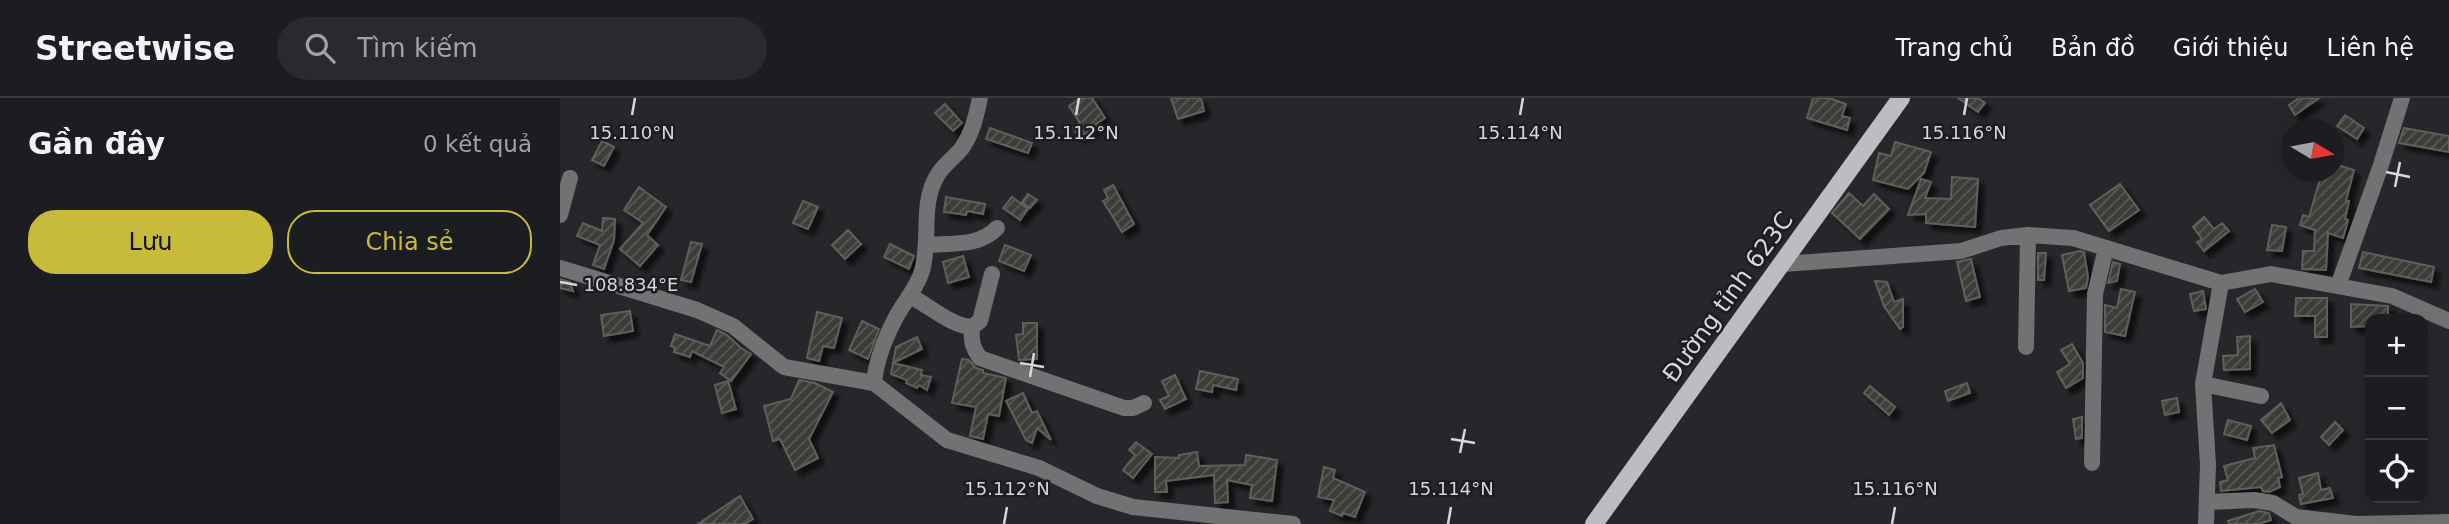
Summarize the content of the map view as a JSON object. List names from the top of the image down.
{
  "streets": {
    "main road": ["Đường tỉnh 623C"]
  },
  "north": "right",
  "page": {
    "header": "Streetwise",
    "search": "Tìm kiếm",
    "nav": [
      "Trang chủ",
      "Bản đồ",
      "Giới thiệu",
      "Liên hệ"
    ],
    "heading": ["Gần đây", "0 kết quả"],
    "buttons": ["Lưu", "Chia sẻ"],
    "map_buttons": ["+", "−"]
  },
  "coordinates": [
    "15.112°N",
    "15.114°N",
    "15.110°N",
    "15.116°N",
    "108.834°E"
  ]
}
